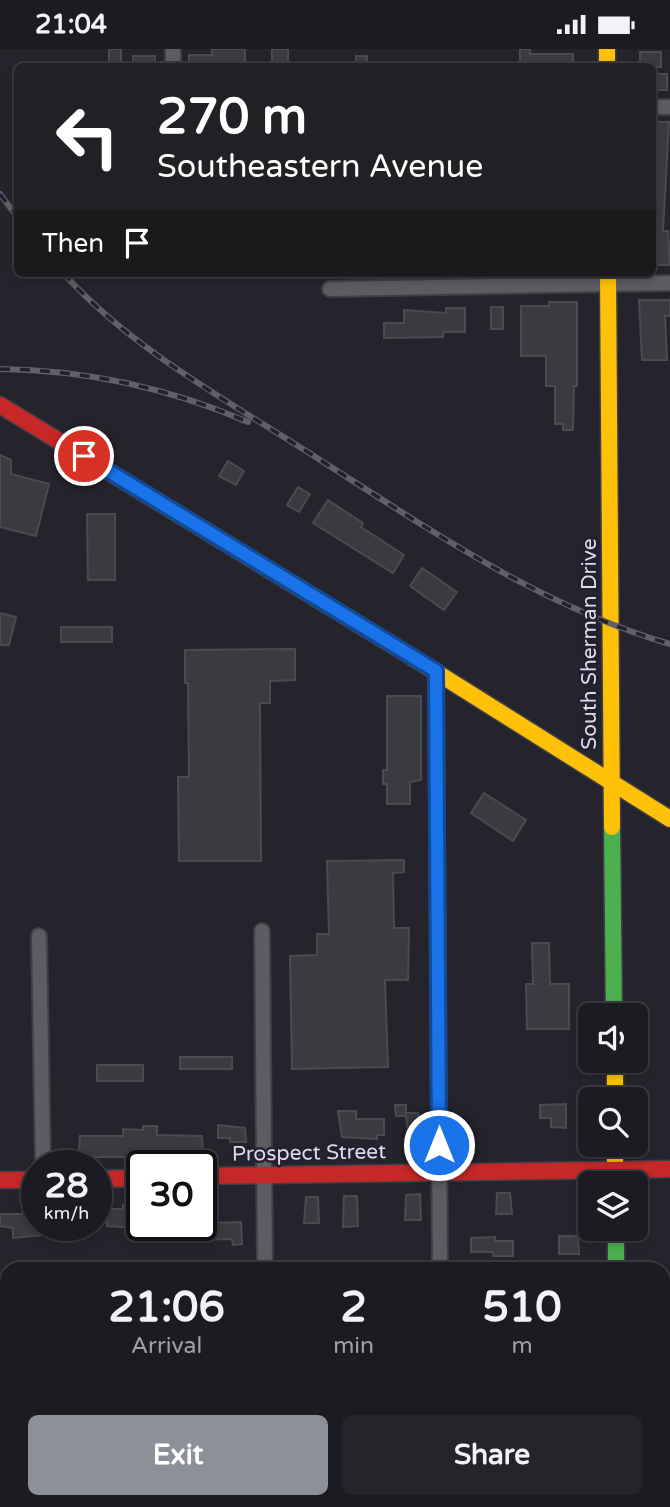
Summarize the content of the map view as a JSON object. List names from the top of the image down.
{
  "streets": {
    "main road": ["South Sherman Drive", "Prospect Street"]
  },
  "page": {
    "status": "21:04",
    "turn": ["270 m", "Southeastern Avenue"],
    "then": "Then",
    "speed": "28 km/h",
    "limit": "30",
    "eta": [
      "21:06",
      "Arrival",
      "2",
      "min",
      "510",
      "m"
    ],
    "buttons": ["Exit", "Share"]
  }
}
